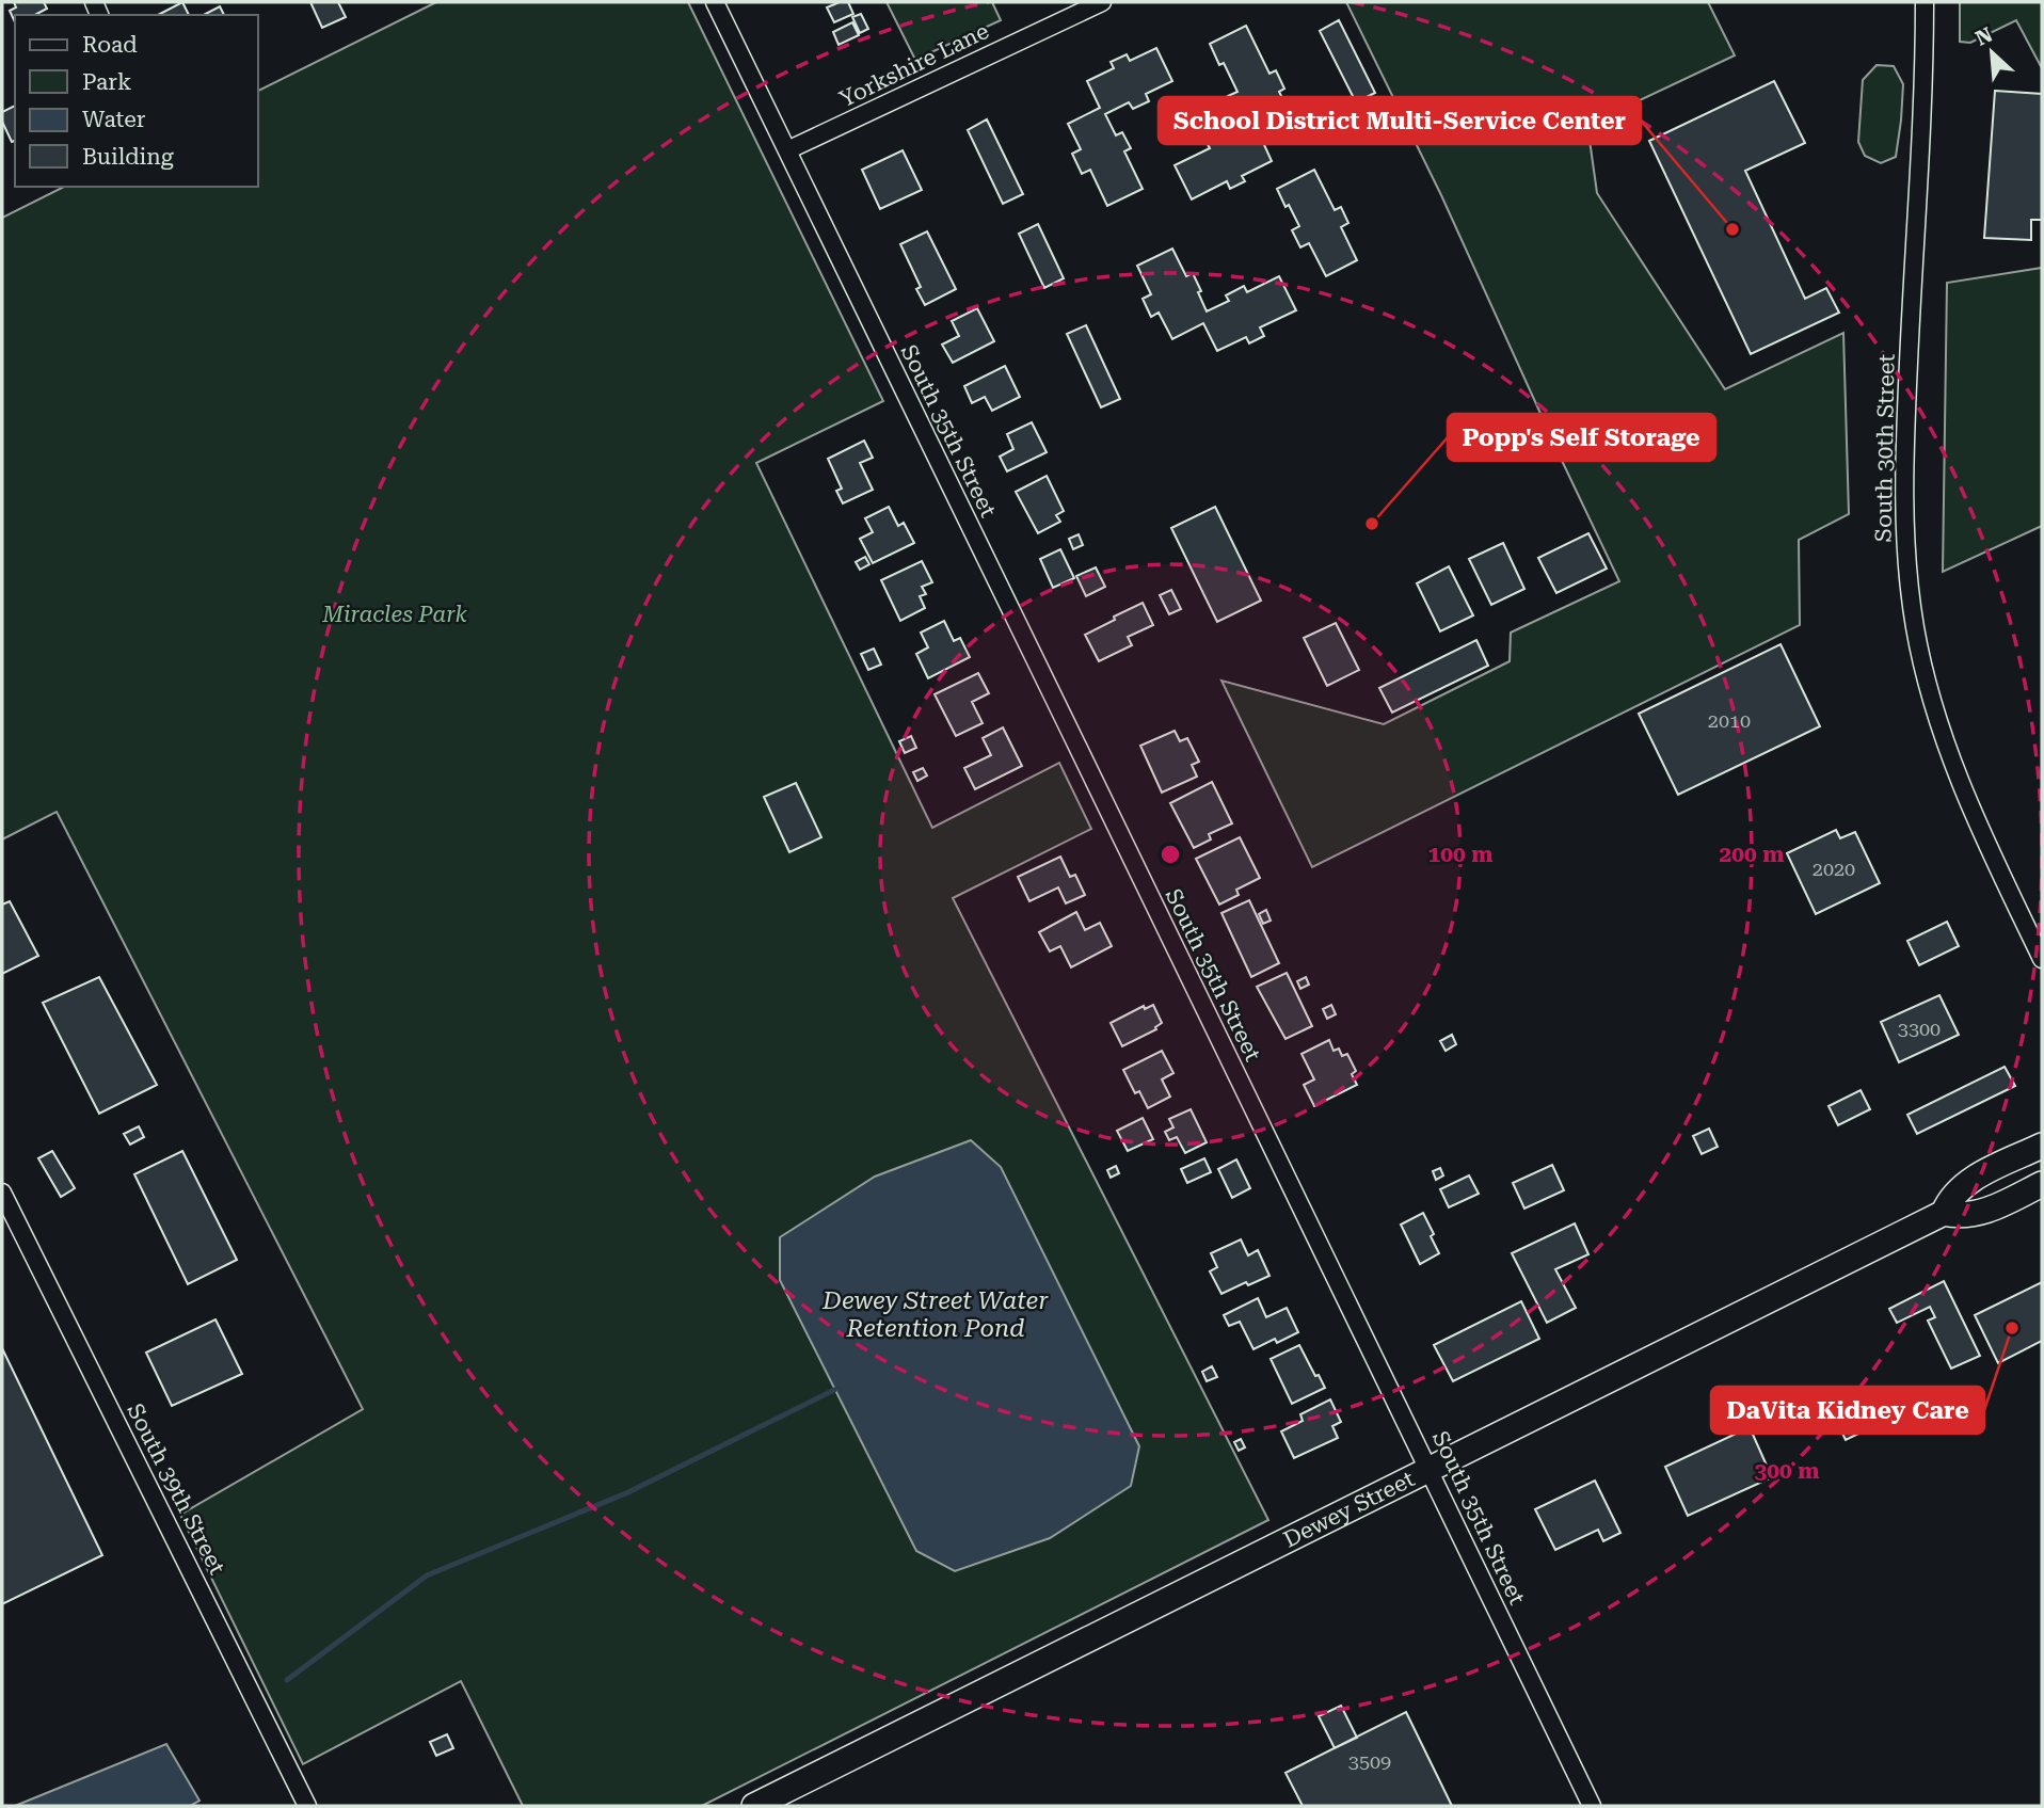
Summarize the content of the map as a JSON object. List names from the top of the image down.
{
  "streets": {
    "street": [
      "Yorkshire Lane",
      "South 35th Street",
      "South 30th Street",
      "South 39th Street",
      "Dewey Street"
    ]
  },
  "crossings": [
    ["Yorkshire Lane", "South 35th Street"],
    ["South 35th Street", "Dewey Street"]
  ],
  "water": ["Dewey Street Water Retention Pond"],
  "parks": ["Miracles Park"],
  "places": ["School District Multi-Service Center", "Popp's Self Storage", "DaVita Kidney Care"],
  "house_numbers": [
    "2010",
    "2020",
    "3300",
    "3509"
  ],
  "legend": [
    "Road",
    "Park",
    "Water",
    "Building"
  ],
  "north": "top left",
  "rings": ["100 m", "200 m", "300 m"]
}
